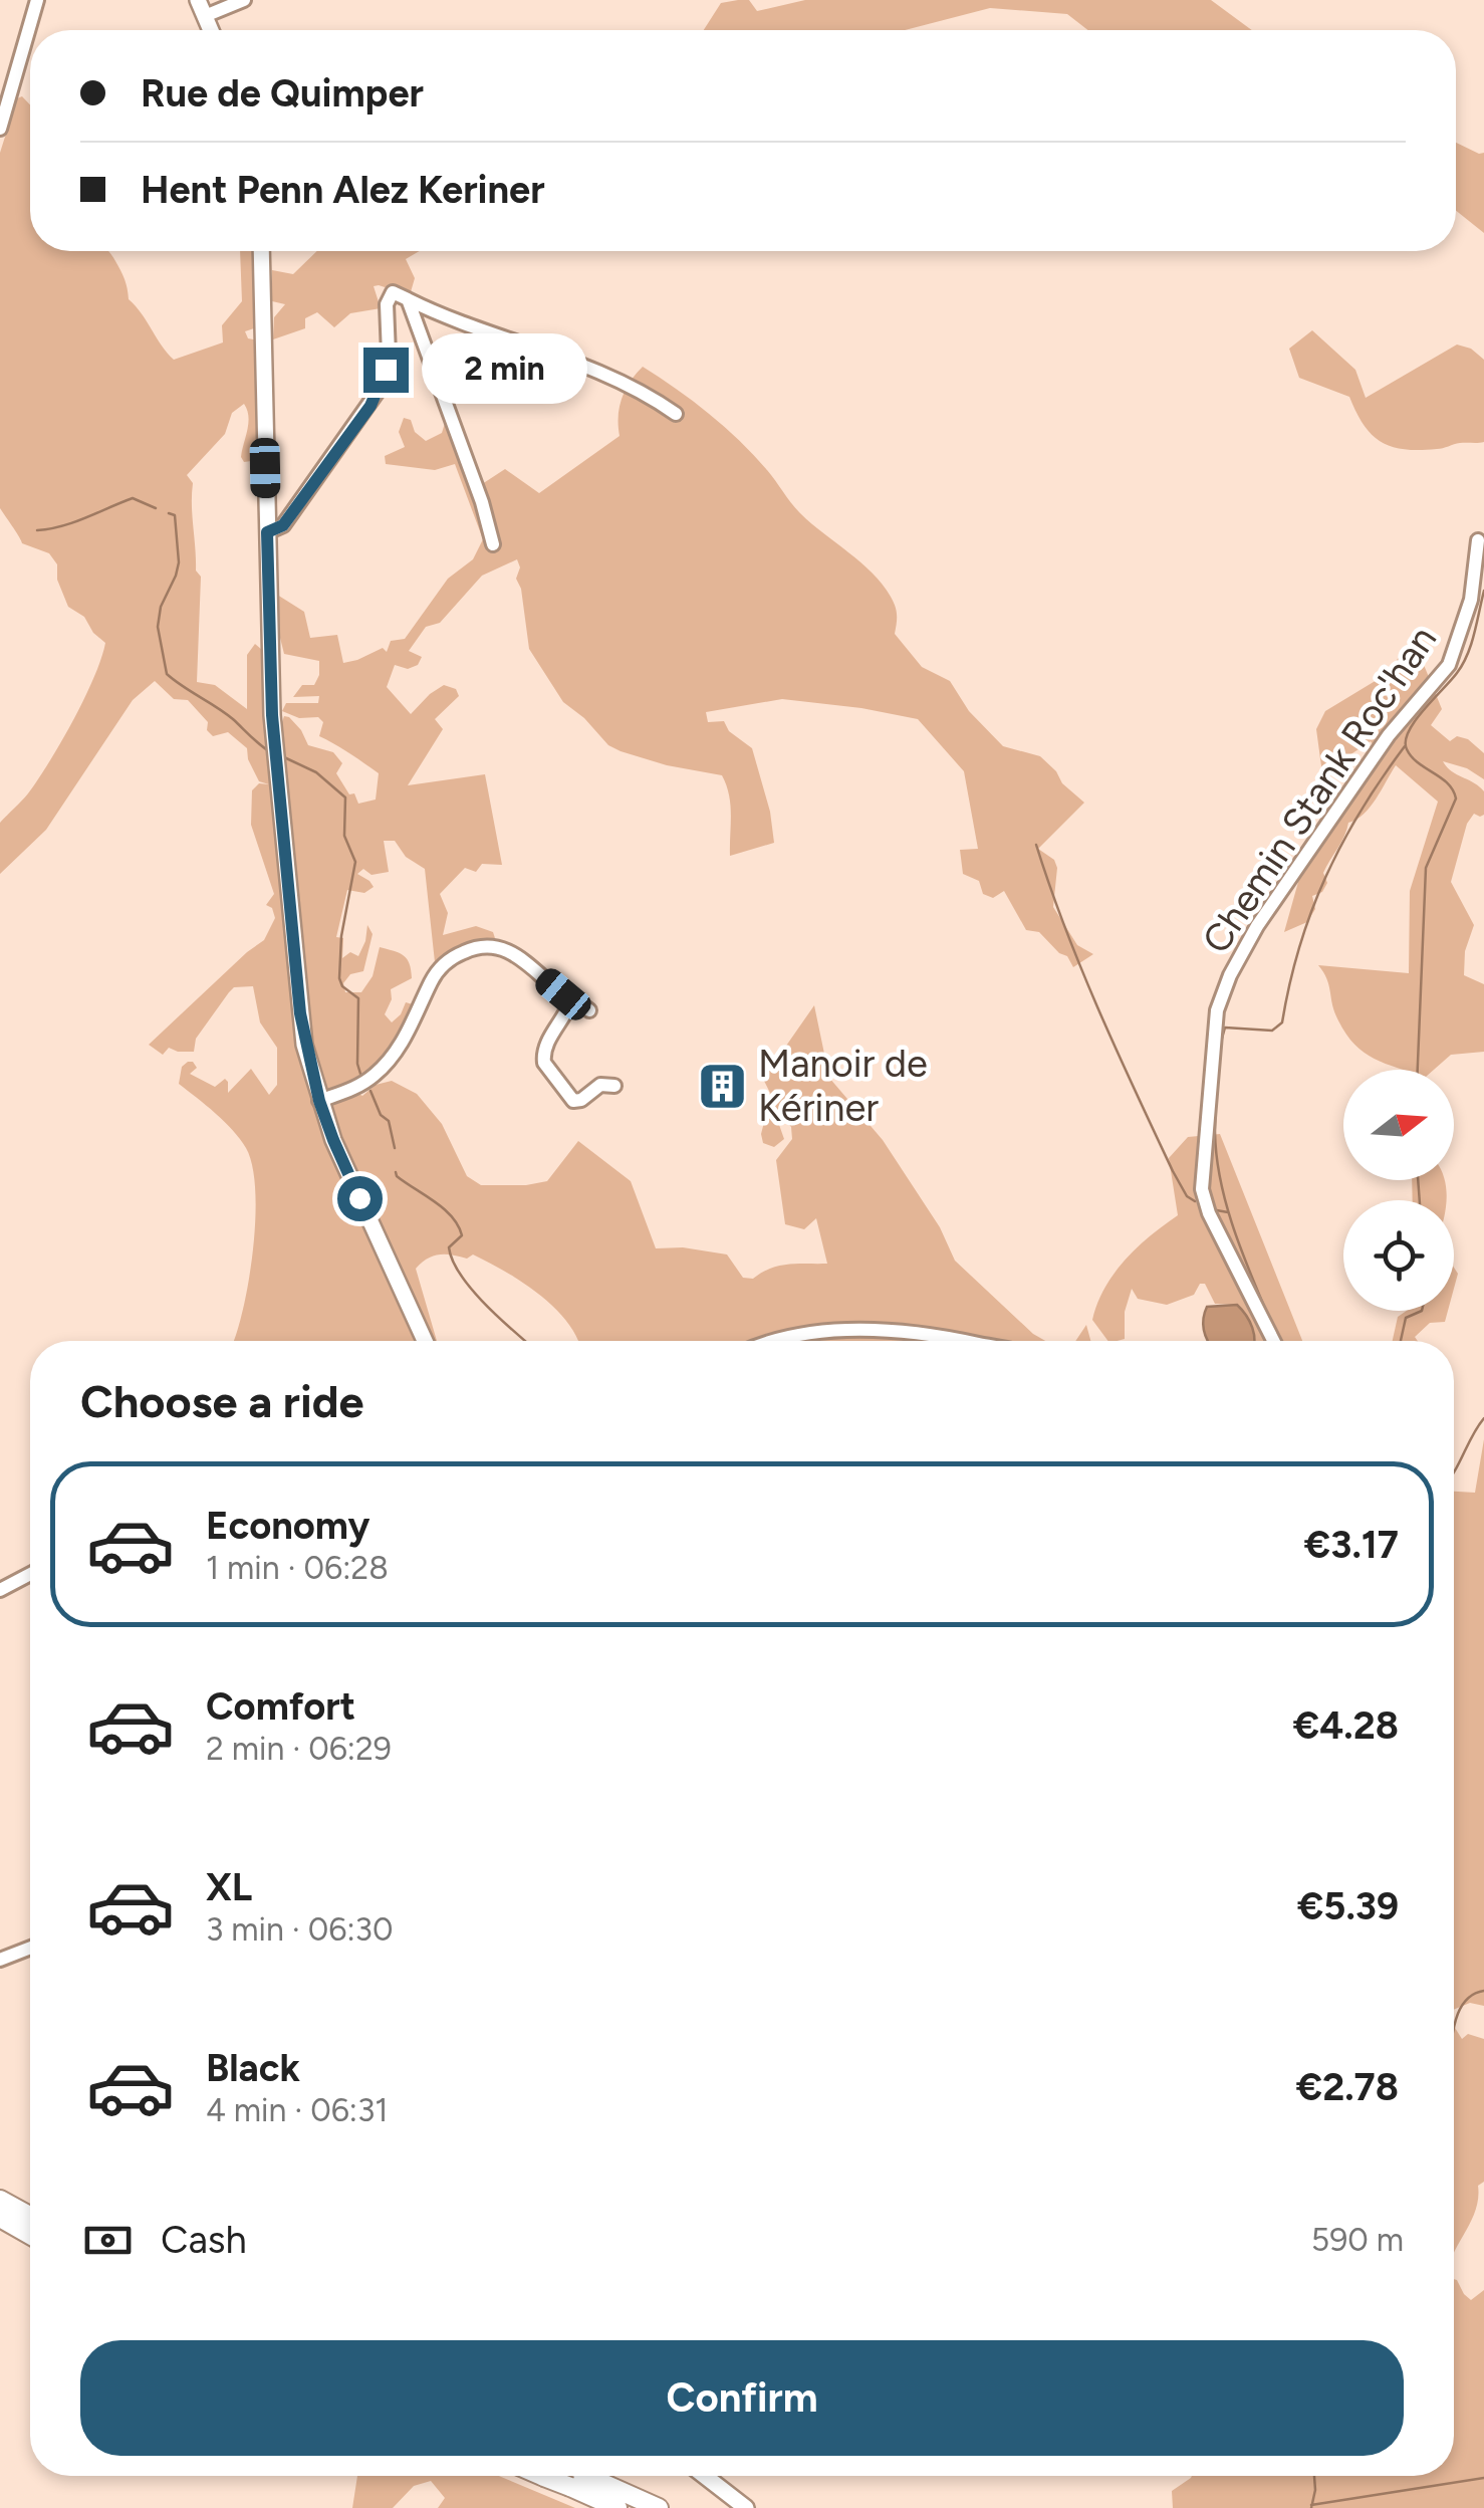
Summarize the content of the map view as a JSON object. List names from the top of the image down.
{
  "streets": {
    "street": ["Chemin Stank Roc'han"]
  },
  "places": {
    "building": ["Manoir de Kériner"]
  },
  "north": "right",
  "page": {
    "banner": ["Rue de Quimper", "Hent Penn Alez Keriner"],
    "bubble": "2 min",
    "heading": "Choose a ride",
    "list": [
      {
        "name": "Economy",
        "note": "1 min · 06:28",
        "value": "€3.17"
      },
      {
        "name": "Comfort",
        "note": "2 min · 06:29",
        "value": "€4.28"
      },
      {
        "name": "XL",
        "note": "3 min · 06:30",
        "value": "€5.39"
      },
      {
        "name": "Black",
        "note": "4 min · 06:31",
        "value": "€2.78"
      }
    ],
    "pay": ["Cash", "590 m"],
    "buttons": "Confirm"
  }
}
